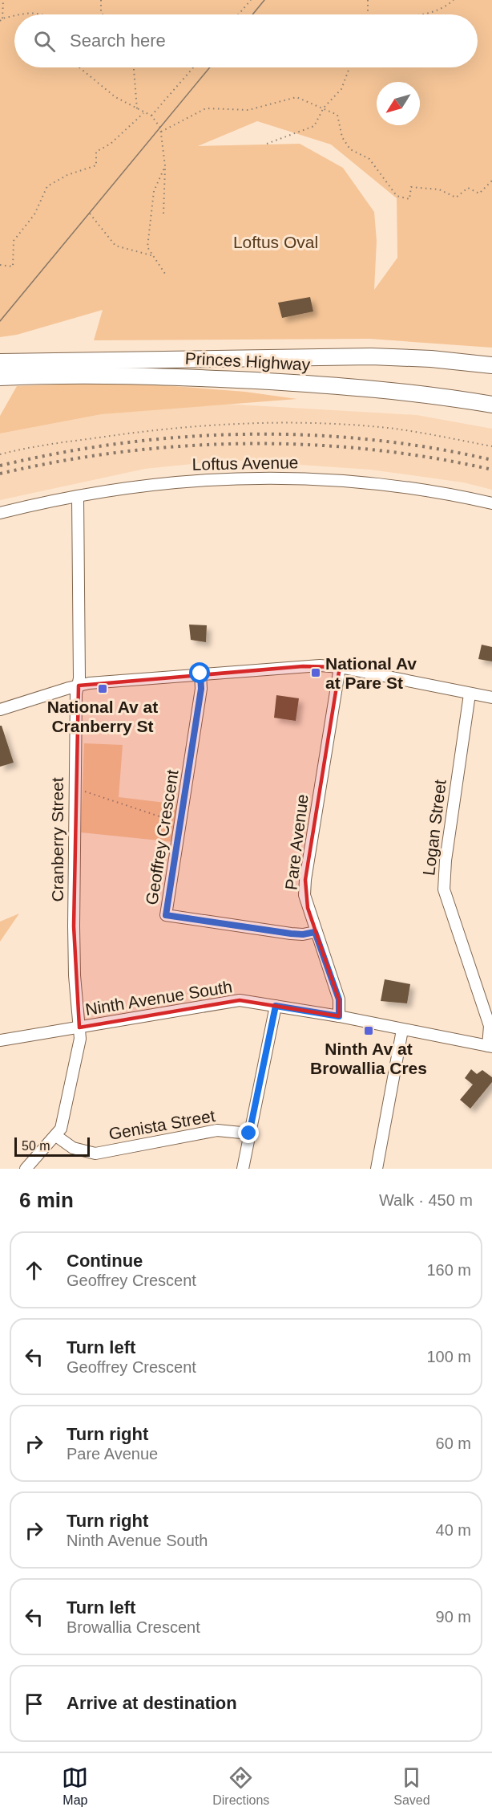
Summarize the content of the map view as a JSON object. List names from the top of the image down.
{
  "streets": {
    "highway": ["Princes Highway"],
    "street": [
      "Loftus Avenue",
      "Logan Street",
      "Geoffrey Crescent",
      "Cranberry Street",
      "Pare Avenue",
      "Ninth Avenue South",
      "Genista Street"
    ]
  },
  "crossings": [
    ["Loftus Avenue", "Cranberry Street"],
    ["Logan Street", "Ninth Avenue South"],
    ["Geoffrey Crescent", "Pare Avenue"],
    ["Cranberry Street", "Ninth Avenue South"],
    ["Cranberry Street", "Genista Street"],
    ["Pare Avenue", "Ninth Avenue South"]
  ],
  "parks": ["Loftus Oval"],
  "places": {
    "transit": ["National Av at Pare St", "National Av at Cranberry St", "Ninth Av at Browallia Cres"]
  },
  "scale_bar": "50 m",
  "north": "bottom left",
  "page": {
    "search": "Search here",
    "scale": "50 m",
    "heading": ["6 min", "Walk · 450 m"],
    "list": [
      ["Continue", "Geoffrey Crescent", "160 m"],
      ["Turn left", "Geoffrey Crescent", "100 m"],
      ["Turn right", "Pare Avenue", "60 m"],
      ["Turn right", "Ninth Avenue South", "40 m"],
      ["Turn left", "Browallia Crescent", "90 m"],
      "Arrive at destination"
    ],
    "nav": ["Map", "Directions", "Saved"]
  }
}
